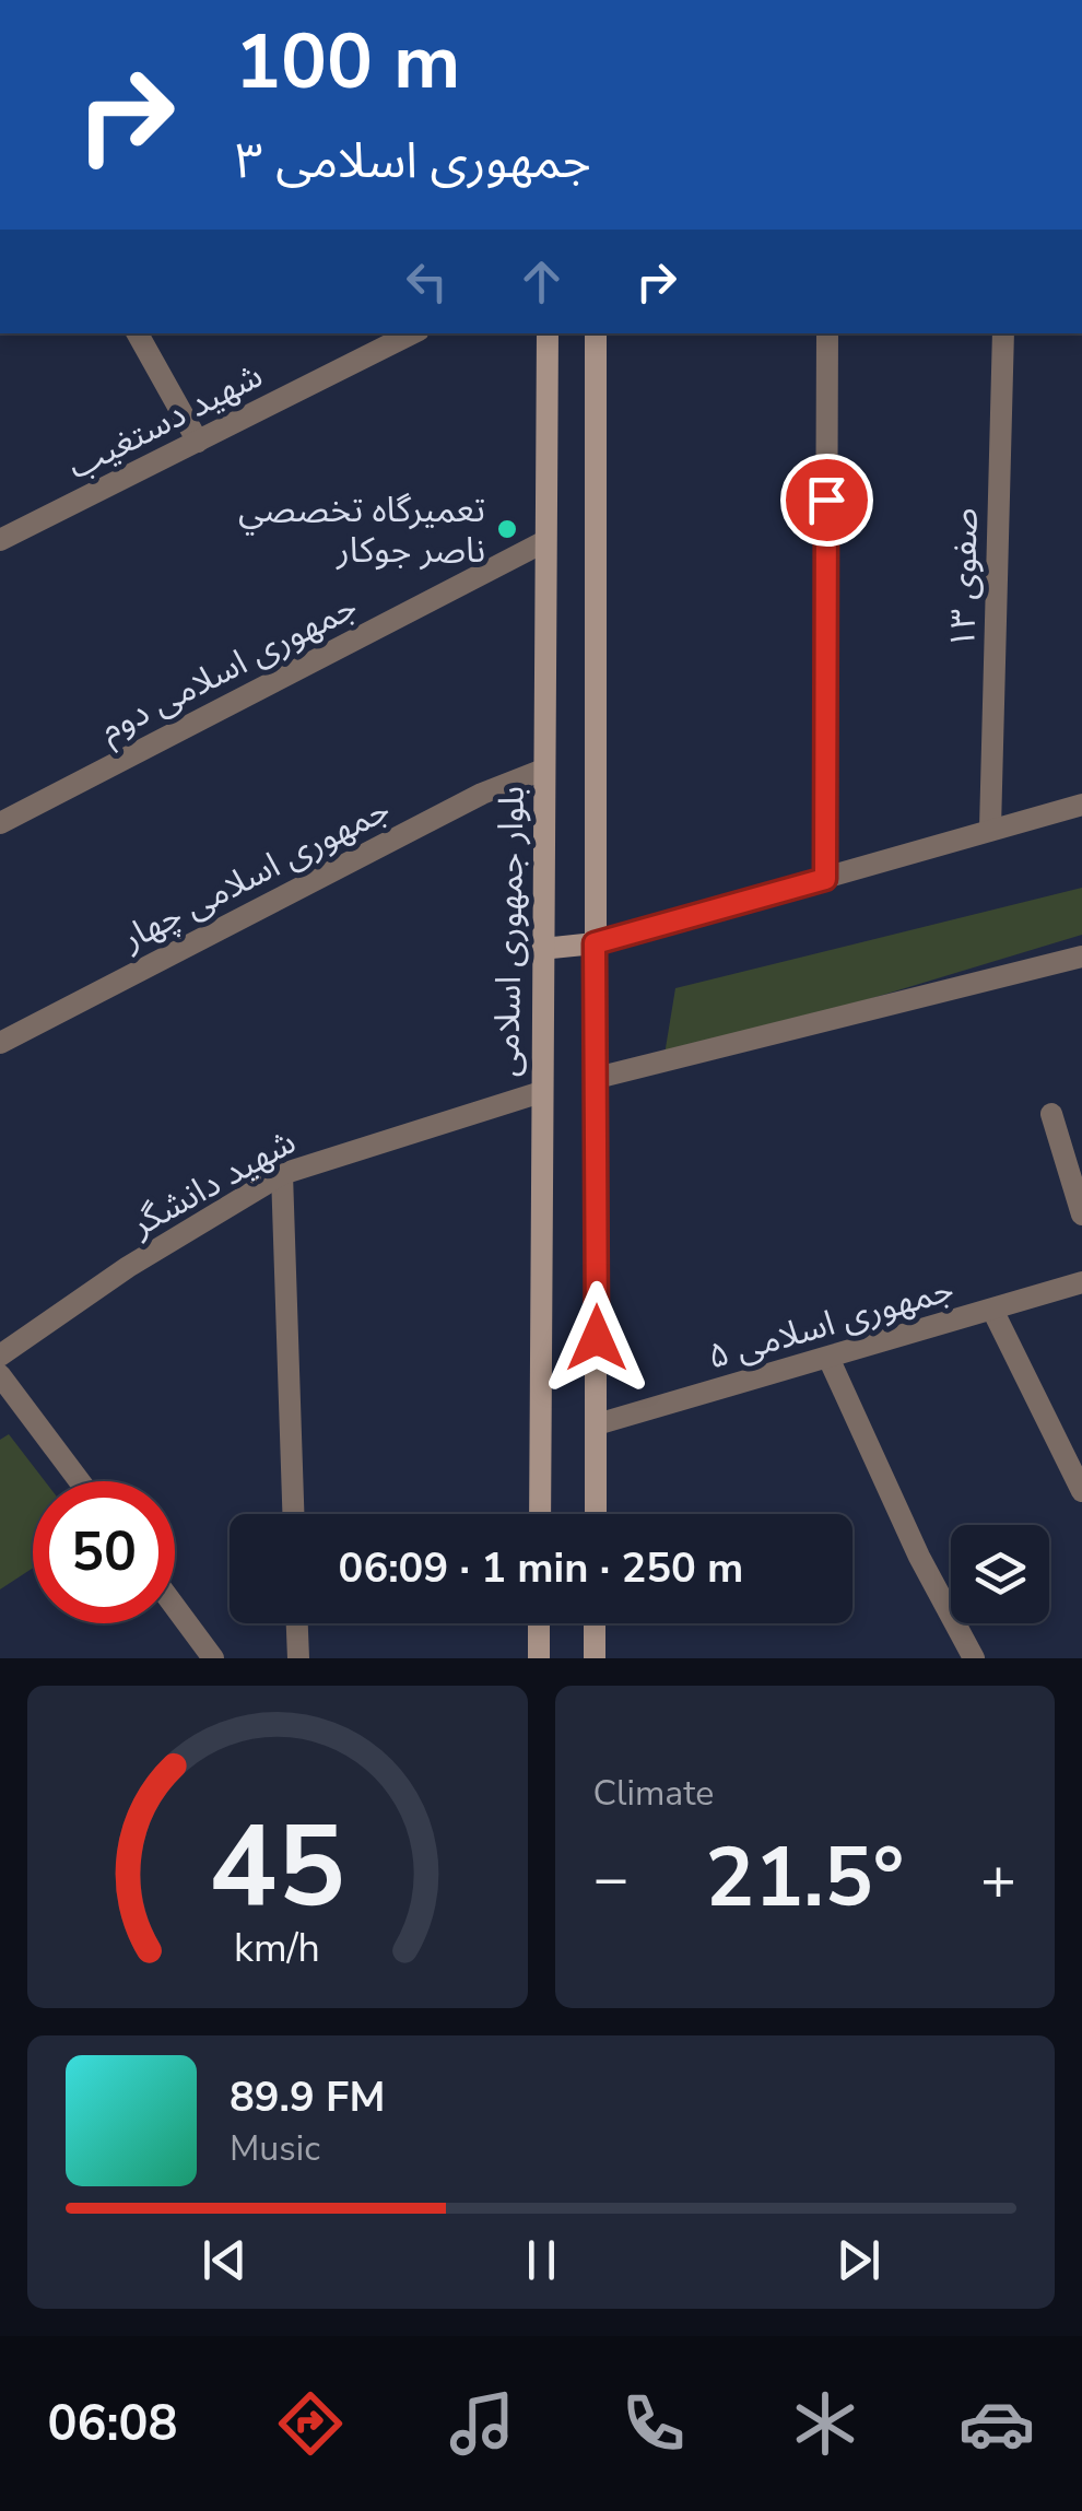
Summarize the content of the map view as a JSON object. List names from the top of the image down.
{
  "streets": {
    "main road": ["بلوار جمهوری اسلامی"],
    "street": [
      "شهید دستغیب",
      "صفوی ۱۳",
      "جمهوری اسلامی دوم",
      "جمهوری اسلامی چهار",
      "شهید دانشگر",
      "جمهوری اسلامی ۵"
    ]
  },
  "crossings": [
    ["جمهوری اسلامی دوم", "بلوار جمهوری اسلامی"],
    ["جمهوری اسلامی چهار", "بلوار جمهوری اسلامی"],
    ["بلوار جمهوری اسلامی", "شهید دانشگر"]
  ],
  "places": ["تعميرگاه تخصصي ناصر جوكار"],
  "page": {
    "turn": ["100 m", "جمهوری اسلامی ۳"],
    "limit": "50",
    "trip": "06:09 · 1 min · 250 m",
    "tile": "Climate",
    "heat": ["−", "21.5°", "+"],
    "song": ["89.9 FM", "Music"],
    "tabs": "06:08",
    "gauge": ["45", "km/h"]
  }
}
